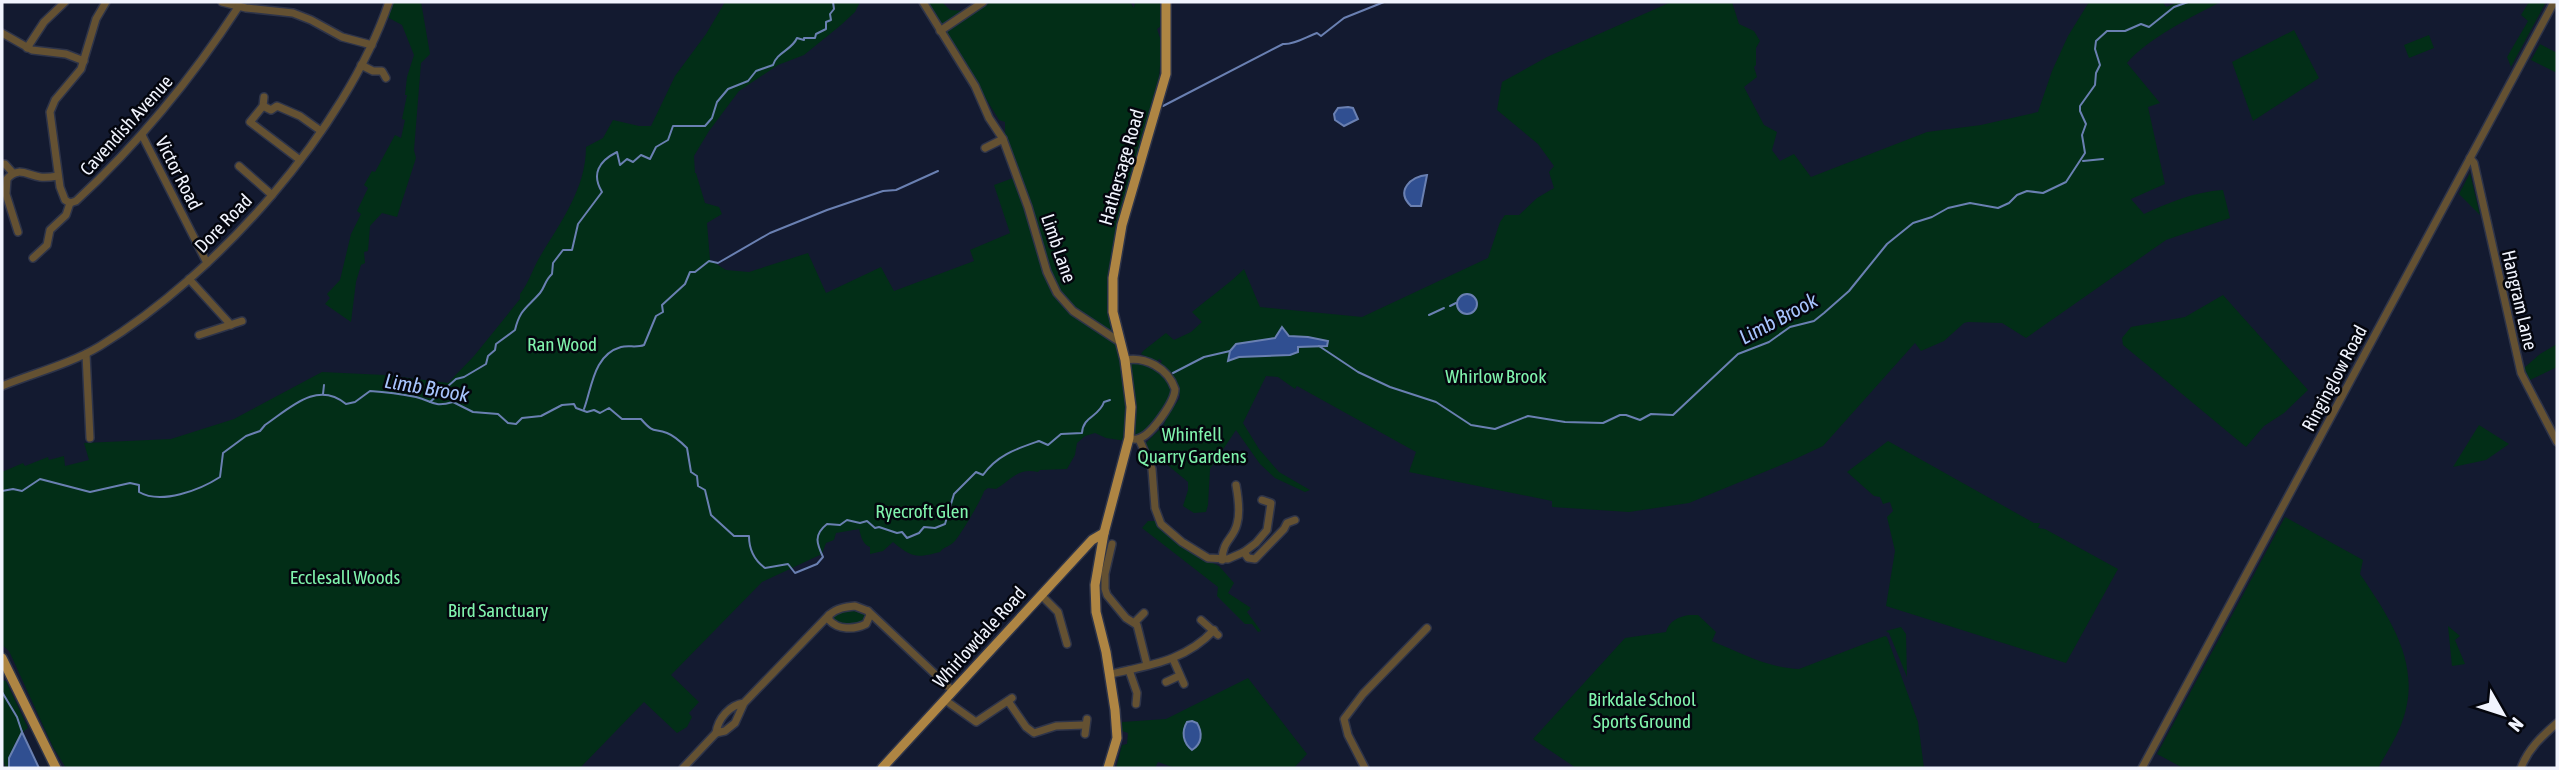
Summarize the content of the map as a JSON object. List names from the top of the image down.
{
  "streets": {
    "main road": ["Hathersage Road", "Whirlowdale Road"],
    "street": [
      "Cavendish Avenue",
      "Victor Road",
      "Dore Road",
      "Limb Lane",
      "Hangram Lane",
      "Ringinglow Road"
    ]
  },
  "crossings": [
    ["Cavendish Avenue", "Victor Road"],
    ["Hathersage Road", "Limb Lane"],
    ["Hathersage Road", "Whirlowdale Road"],
    ["Victor Road", "Dore Road"],
    ["Hangram Lane", "Ringinglow Road"]
  ],
  "water": ["Limb Brook"],
  "parks": [
    "Ran Wood",
    "Whirlow Brook",
    "Whinfell Quarry Gardens",
    "Ryecroft Glen",
    "Ecclesall Woods",
    "Bird Sanctuary",
    "Birkdale School Sports Ground"
  ],
  "north": "bottom right"
}
